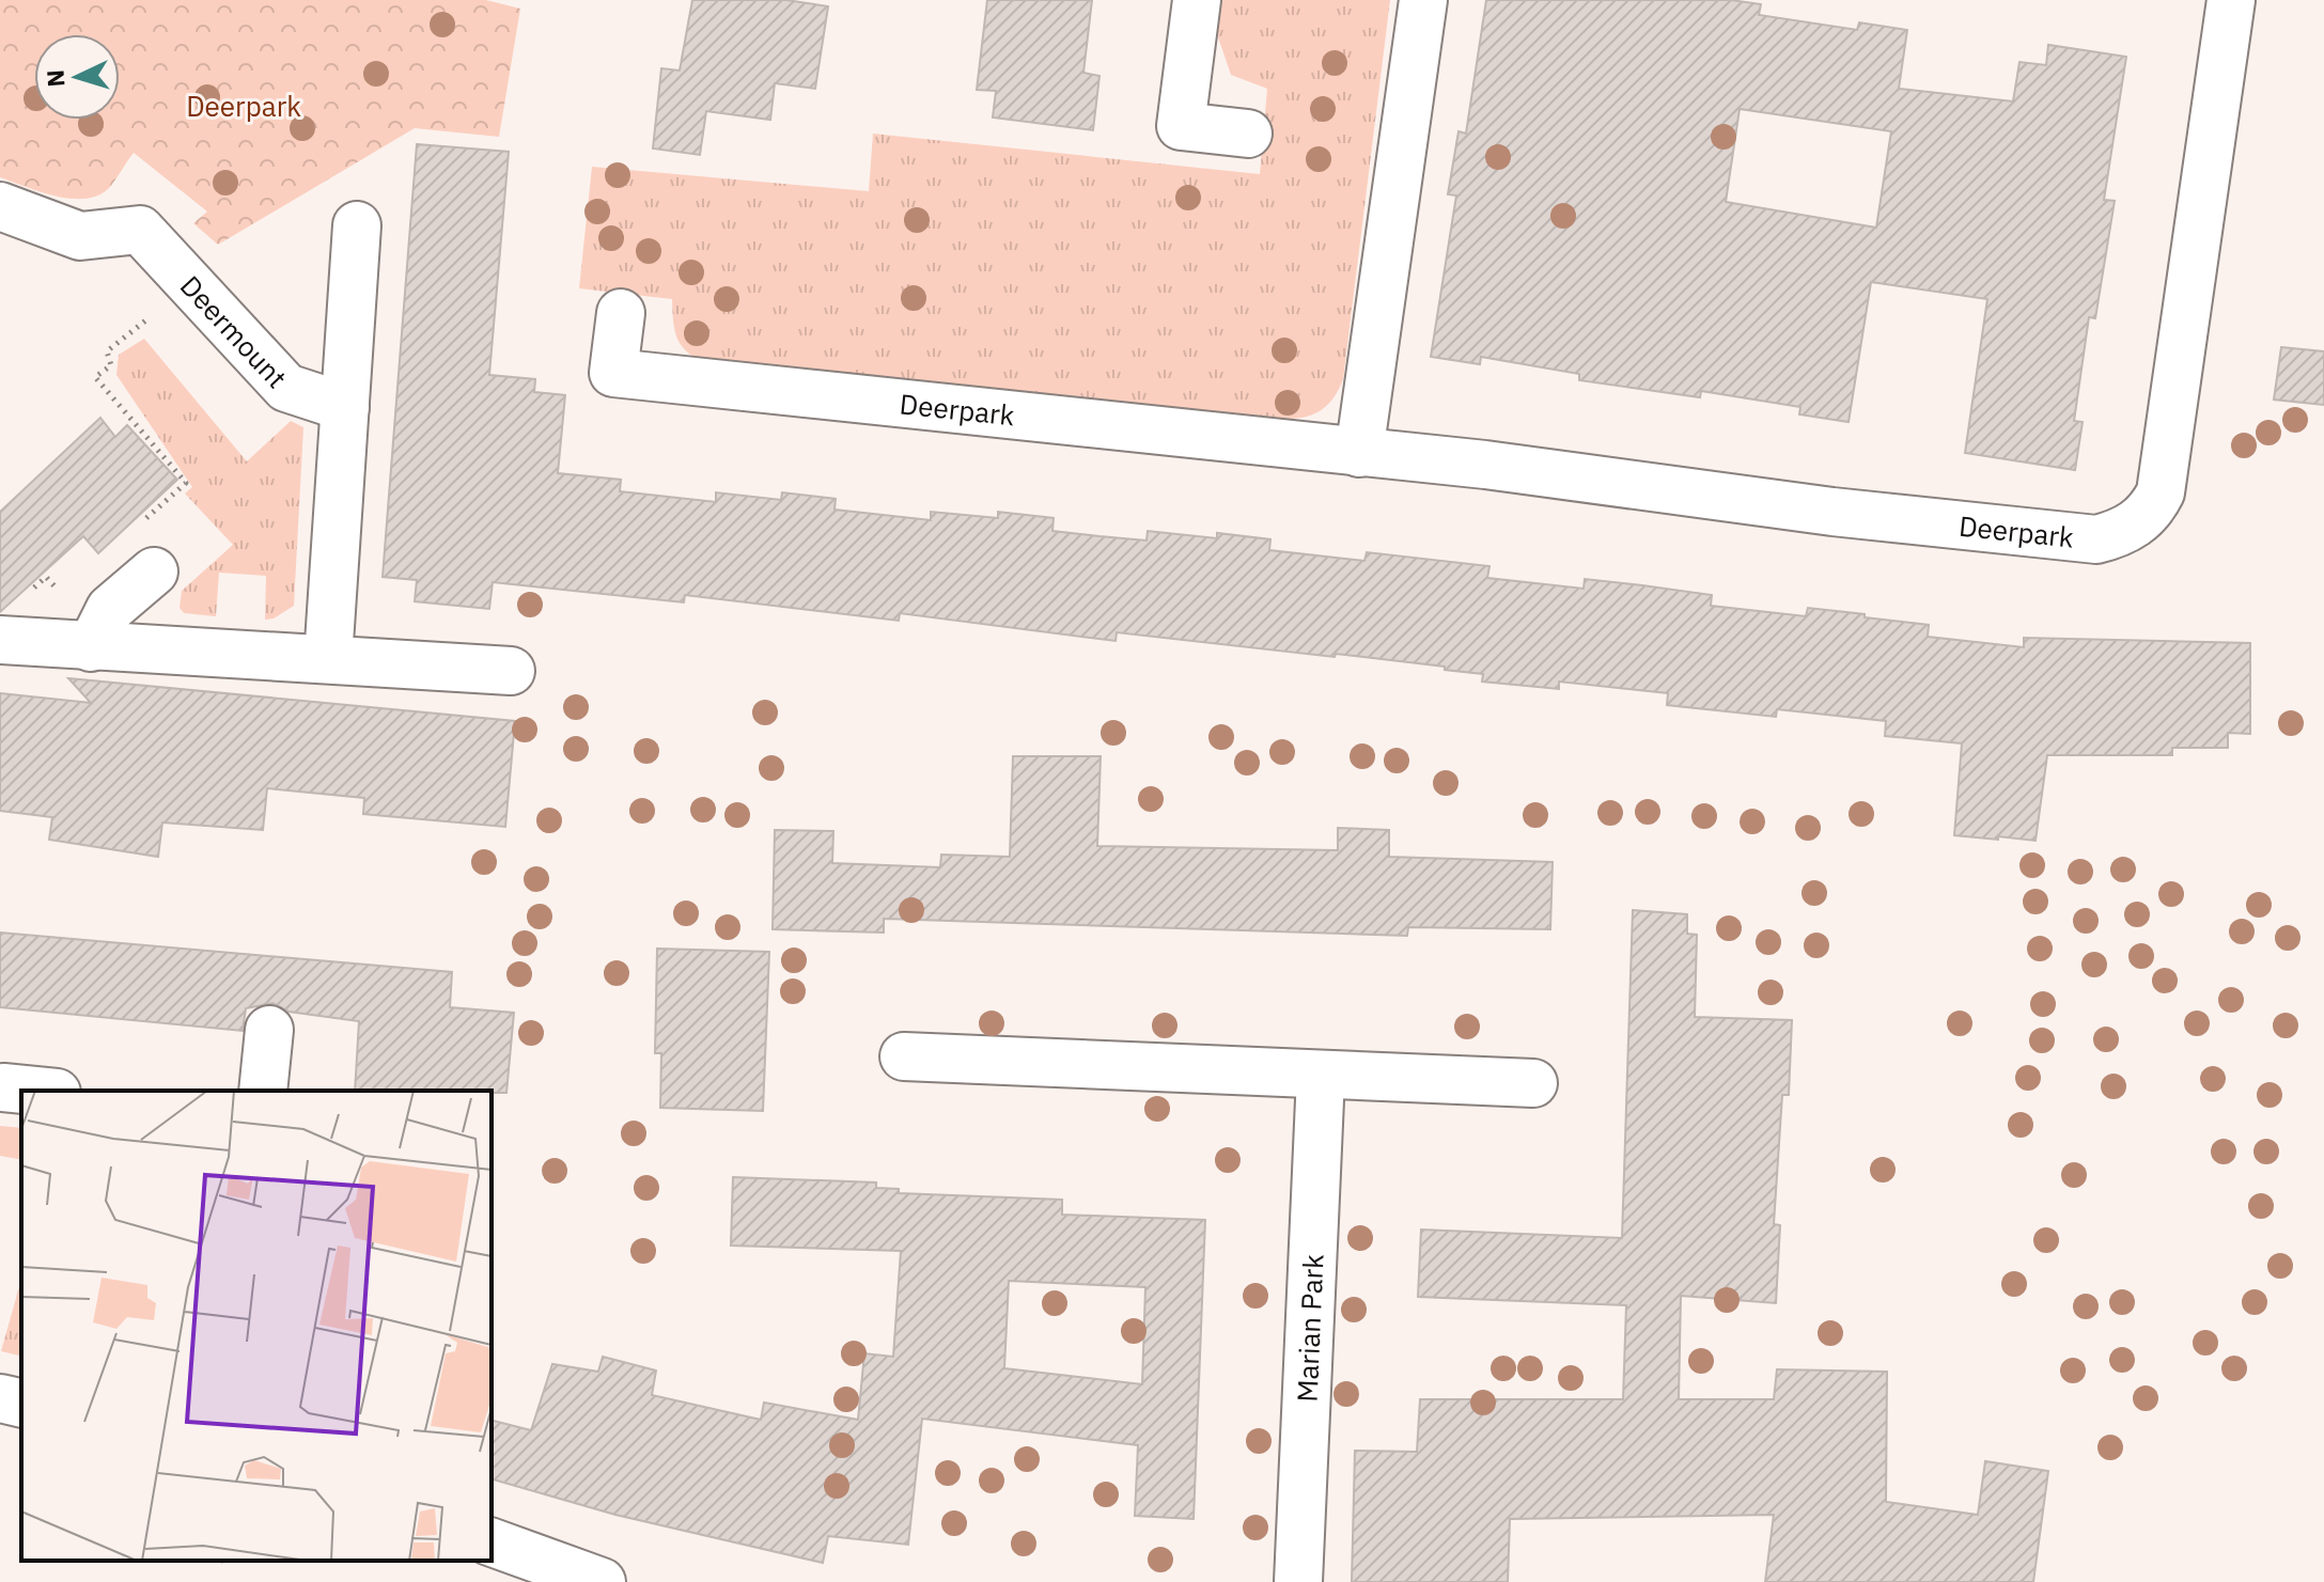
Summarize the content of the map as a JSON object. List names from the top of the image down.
{
  "streets": {
    "street": ["Deermount", "Deerpark", "Marian Park"]
  },
  "parks": ["Deerpark"],
  "north": "left"
}
